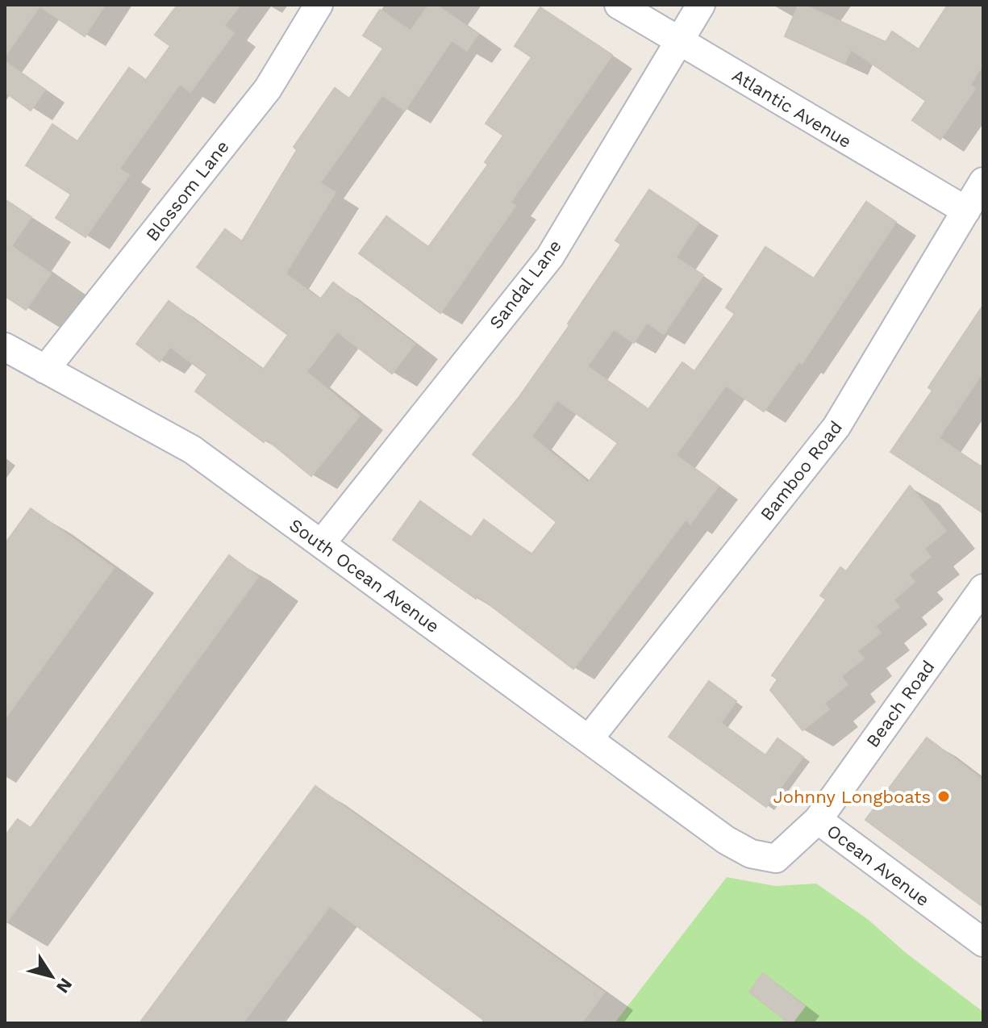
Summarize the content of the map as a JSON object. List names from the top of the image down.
{
  "streets": {
    "street": [
      "Atlantic Avenue",
      "Blossom Lane",
      "Sandal Lane",
      "Bamboo Road",
      "South Ocean Avenue",
      "Beach Road",
      "Ocean Avenue"
    ]
  },
  "crossings": [
    ["Atlantic Avenue", "Sandal Lane"],
    ["Atlantic Avenue", "Bamboo Road"],
    ["Blossom Lane", "South Ocean Avenue"],
    ["Sandal Lane", "South Ocean Avenue"],
    ["Bamboo Road", "South Ocean Avenue"],
    ["South Ocean Avenue", "Ocean Avenue"],
    ["Beach Road", "Ocean Avenue"]
  ],
  "places": ["Johnny Longboats"],
  "north": "bottom right"
}
